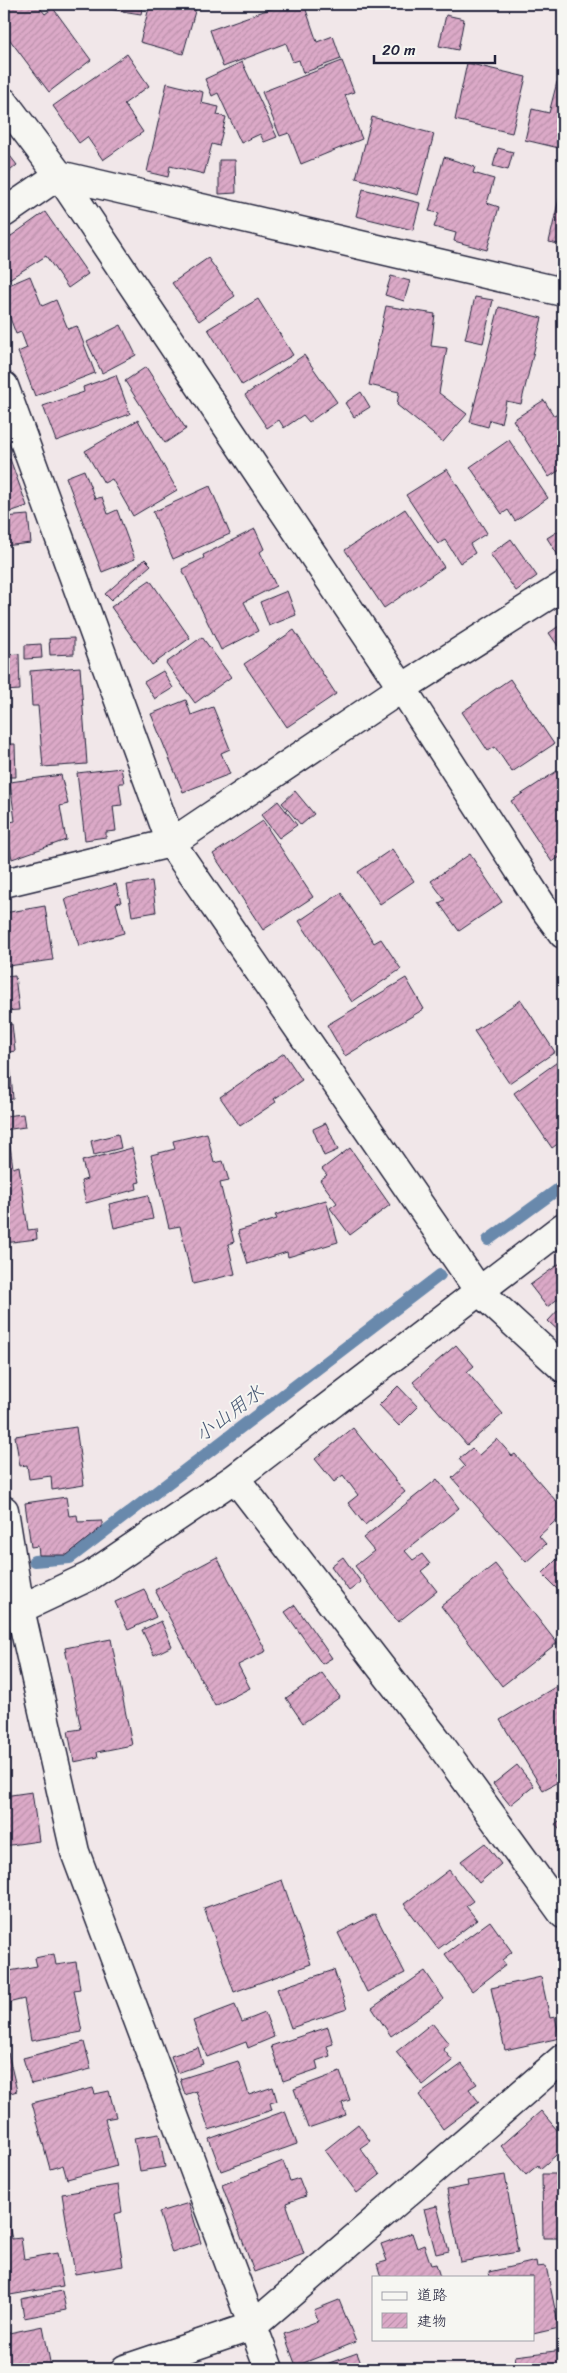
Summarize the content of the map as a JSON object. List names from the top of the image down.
{
  "water": ["小山用水"],
  "legend": ["道路", "建物"],
  "scale_bar": "20 m"
}
